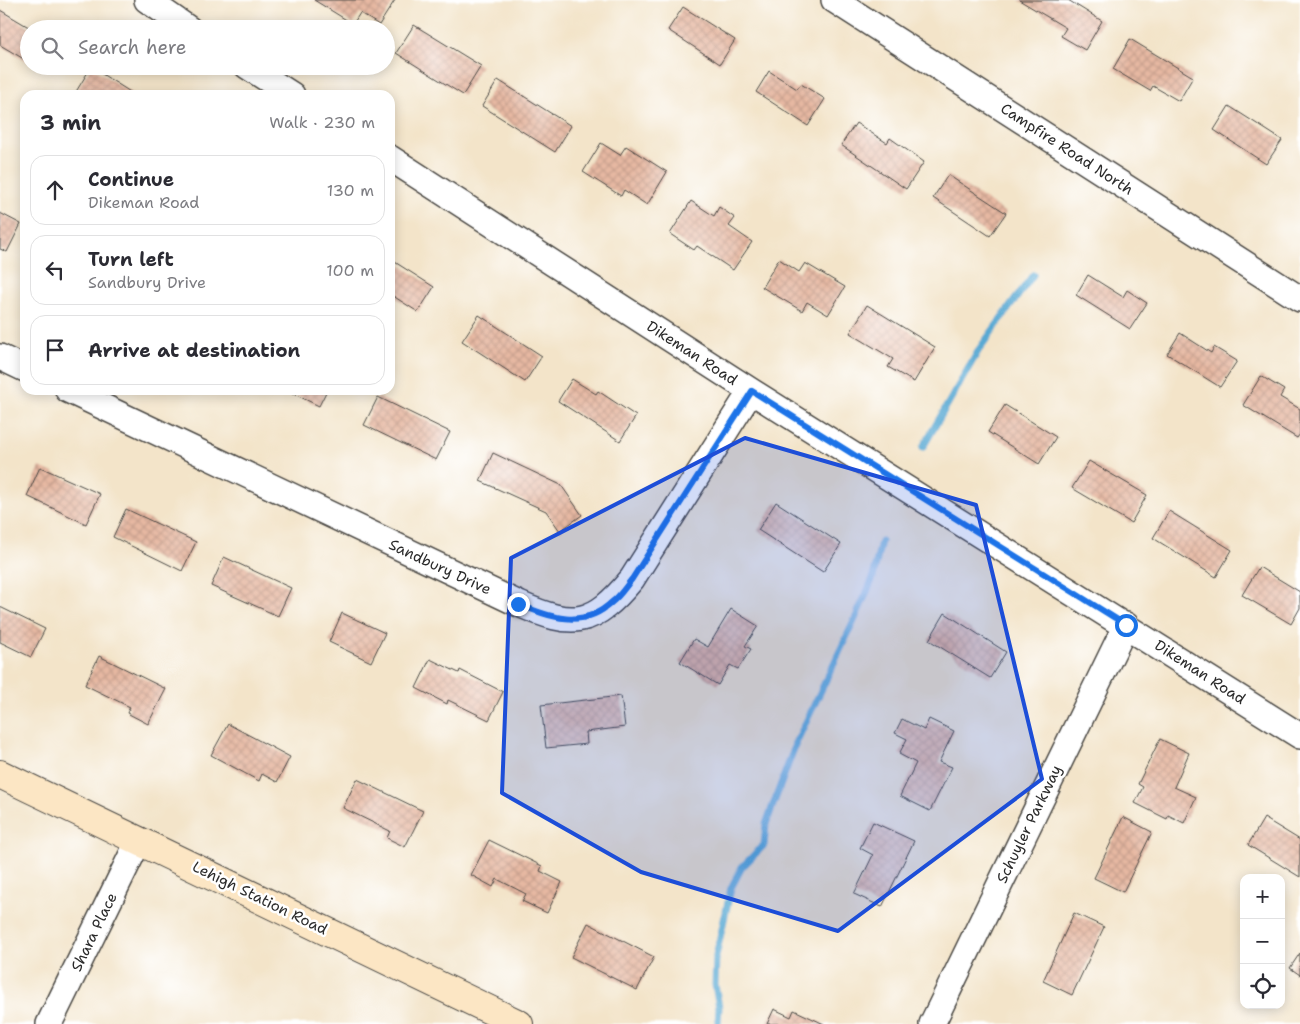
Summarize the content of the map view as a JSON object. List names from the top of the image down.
{
  "streets": {
    "main road": ["Lehigh Station Road"],
    "street": [
      "Campfire Road North",
      "Dikeman Road",
      "Sandbury Drive",
      "Schuyler Parkway",
      "Shara Place"
    ]
  },
  "crossings": [
    ["Dikeman Road", "Sandbury Drive"],
    ["Dikeman Road", "Schuyler Parkway"],
    ["Lehigh Station Road", "Shara Place"]
  ],
  "page": {
    "search": "Search here",
    "heading": ["3 min", "Walk · 230 m"],
    "list": [
      ["Continue", "Dikeman Road", "130 m"],
      ["Turn left", "Sandbury Drive", "100 m"],
      "Arrive at destination"
    ],
    "map_buttons": ["+", "−"]
  }
}
